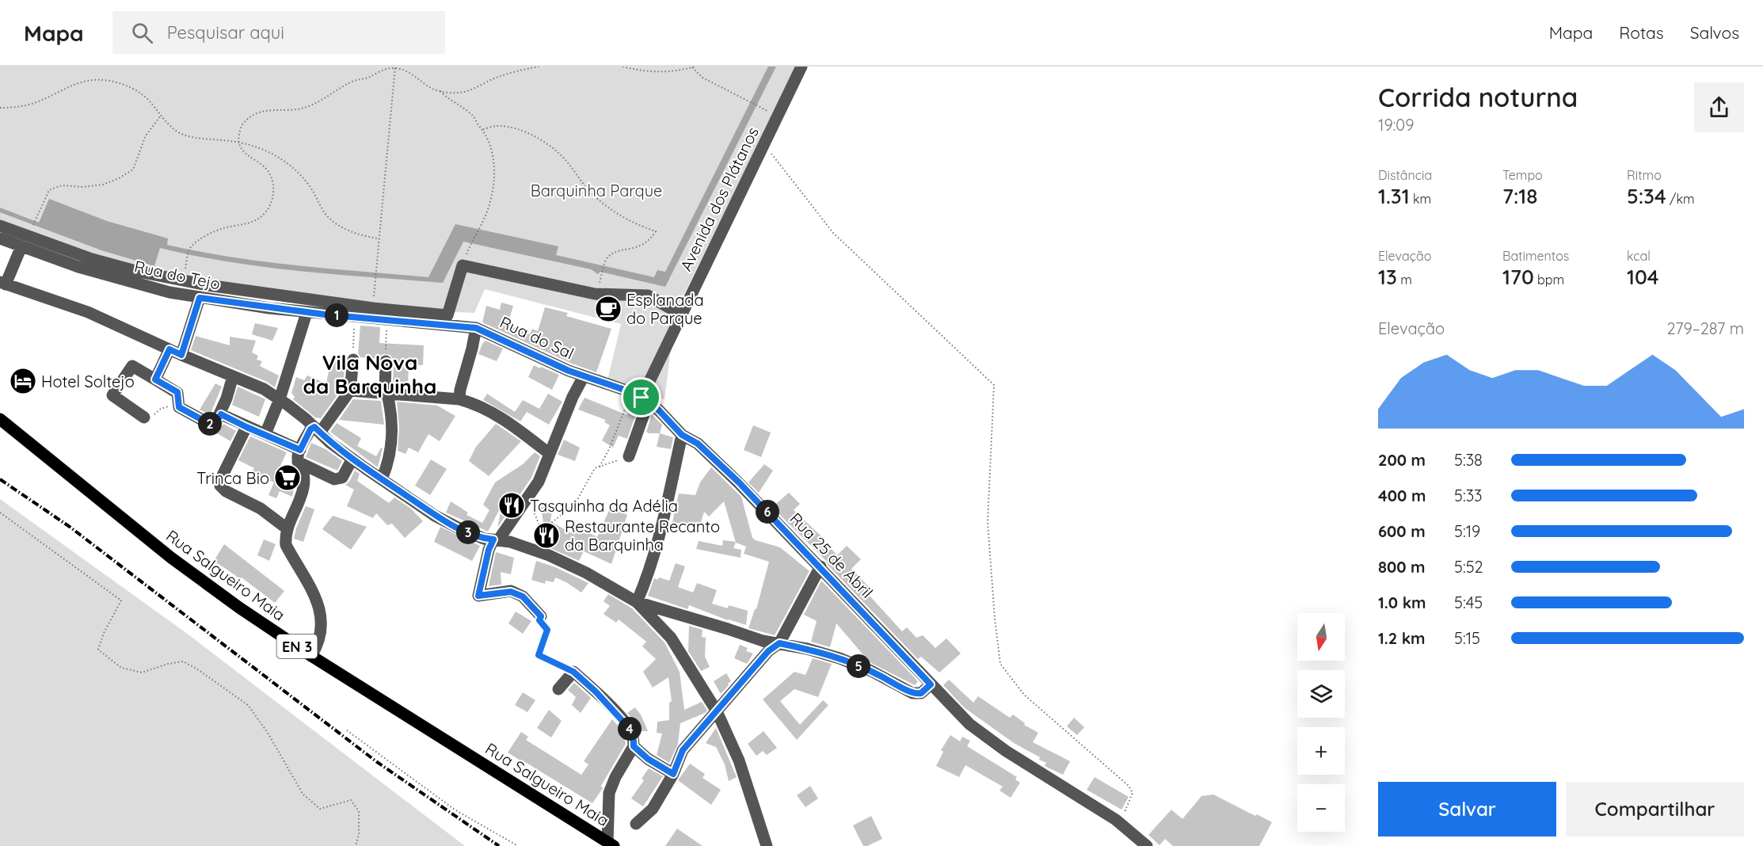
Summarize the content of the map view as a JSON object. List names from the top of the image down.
{
  "streets": {
    "main road": ["Rua Salgueiro Maia", "EN 3"],
    "street": [
      "Avenida dos Plátanos",
      "Rua do Tejo",
      "Rua do Sal",
      "Rua 25 de Abril"
    ]
  },
  "crossings": [
    ["Avenida dos Plátanos", "Rua do Sal"],
    ["Avenida dos Plátanos", "Rua 25 de Abril"],
    ["Rua do Tejo", "Rua do Sal"],
    ["Rua do Sal", "Rua 25 de Abril"]
  ],
  "districts": ["Vila Nova da Barquinha"],
  "parks": ["Barquinha Parque"],
  "places": {
    "cafe": ["Esplanada do Parque"],
    "hotel": ["Hotel Soltejo"],
    "supermarket": ["Trinca Bio"],
    "restaurant": ["Tasquinha da Adélia", "Restaurante Recanto da Barquinha"]
  },
  "north": "bottom",
  "page": {
    "header": "Mapa",
    "search": "Pesquisar aqui",
    "nav": ["Mapa", "Rotas", "Salvos"],
    "heading": ["Corrida noturna", "19:09"],
    "stats": [
      ["Distância", "1.31 km"],
      ["Tempo", "7:18"],
      ["Ritmo", "5:34 /km"],
      ["Elevação", "13 m"],
      ["Batimentos", "170 bpm"],
      ["kcal", "104"]
    ],
    "pins": [
      "1",
      "2",
      "6",
      "3",
      "5",
      "4"
    ],
    "chart": ["Elevação", "279–287 m"],
    "list": [
      {
        "name": "200 m",
        "note": "5:38"
      },
      {
        "name": "400 m",
        "note": "5:33"
      },
      {
        "name": "600 m",
        "note": "5:19"
      },
      {
        "name": "800 m",
        "note": "5:52"
      },
      {
        "name": "1.0 km",
        "note": "5:45"
      },
      {
        "name": "1.2 km",
        "note": "5:15"
      }
    ],
    "map_buttons": ["+", "−"],
    "buttons": ["Salvar", "Compartilhar"]
  }
}
